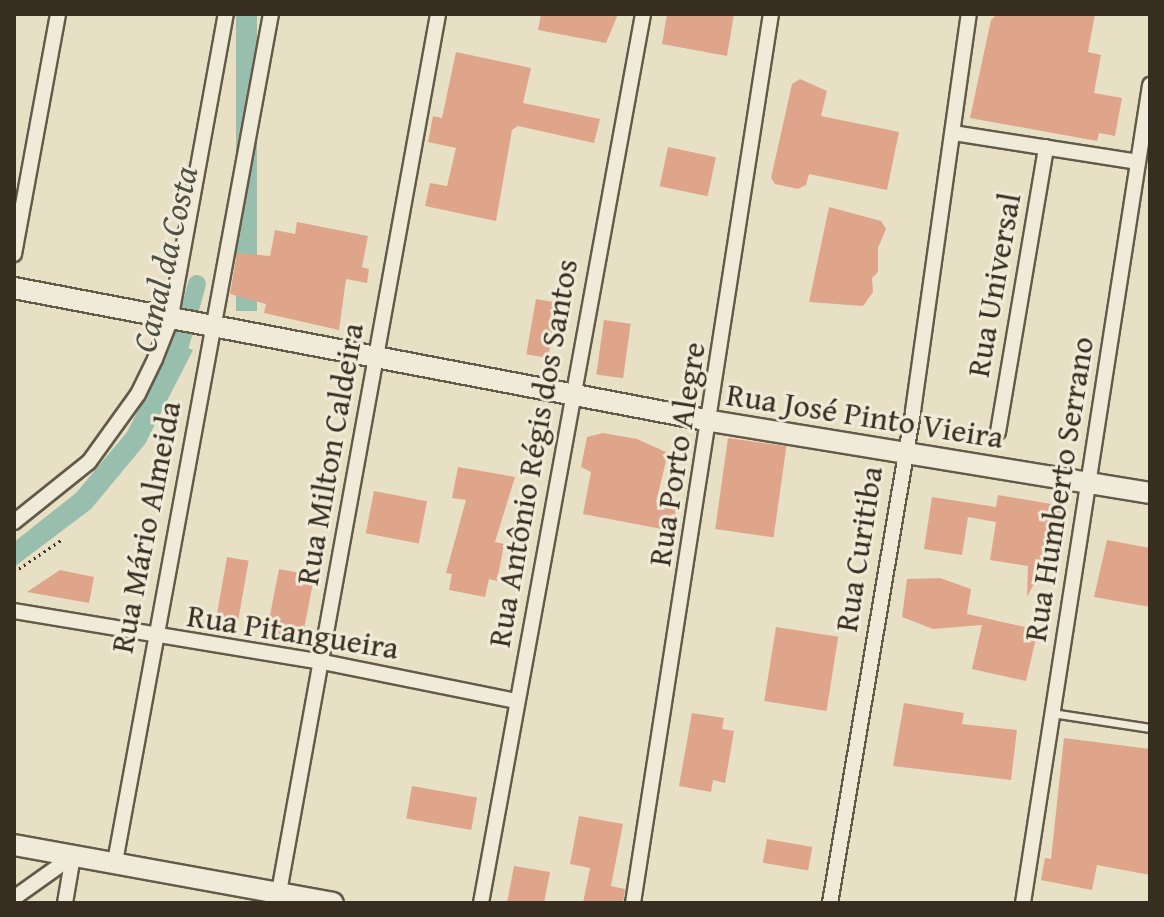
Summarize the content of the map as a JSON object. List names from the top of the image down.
{
  "streets": {
    "street": [
      "Rua Universal",
      "Rua José Pinto Vieira",
      "Rua Antônio Régis dos Santos",
      "Rua Milton Caldeira",
      "Rua Porto Alegre",
      "Rua Humberto Serrano",
      "Rua Mário Almeida",
      "Rua Curitiba",
      "Rua Pitangueira"
    ]
  },
  "crossings": [
    ["Rua José Pinto Vieira", "Rua Antônio Régis dos Santos"],
    ["Rua José Pinto Vieira", "Rua Milton Caldeira"],
    ["Rua José Pinto Vieira", "Rua Porto Alegre"],
    ["Rua José Pinto Vieira", "Rua Humberto Serrano"],
    ["Rua José Pinto Vieira", "Rua Mário Almeida"],
    ["Rua José Pinto Vieira", "Rua Curitiba"],
    ["Rua Antônio Régis dos Santos", "Rua Pitangueira"],
    ["Rua Milton Caldeira", "Rua Pitangueira"],
    ["Rua Mário Almeida", "Rua Pitangueira"]
  ],
  "water": ["Canal da Costa"]
}
